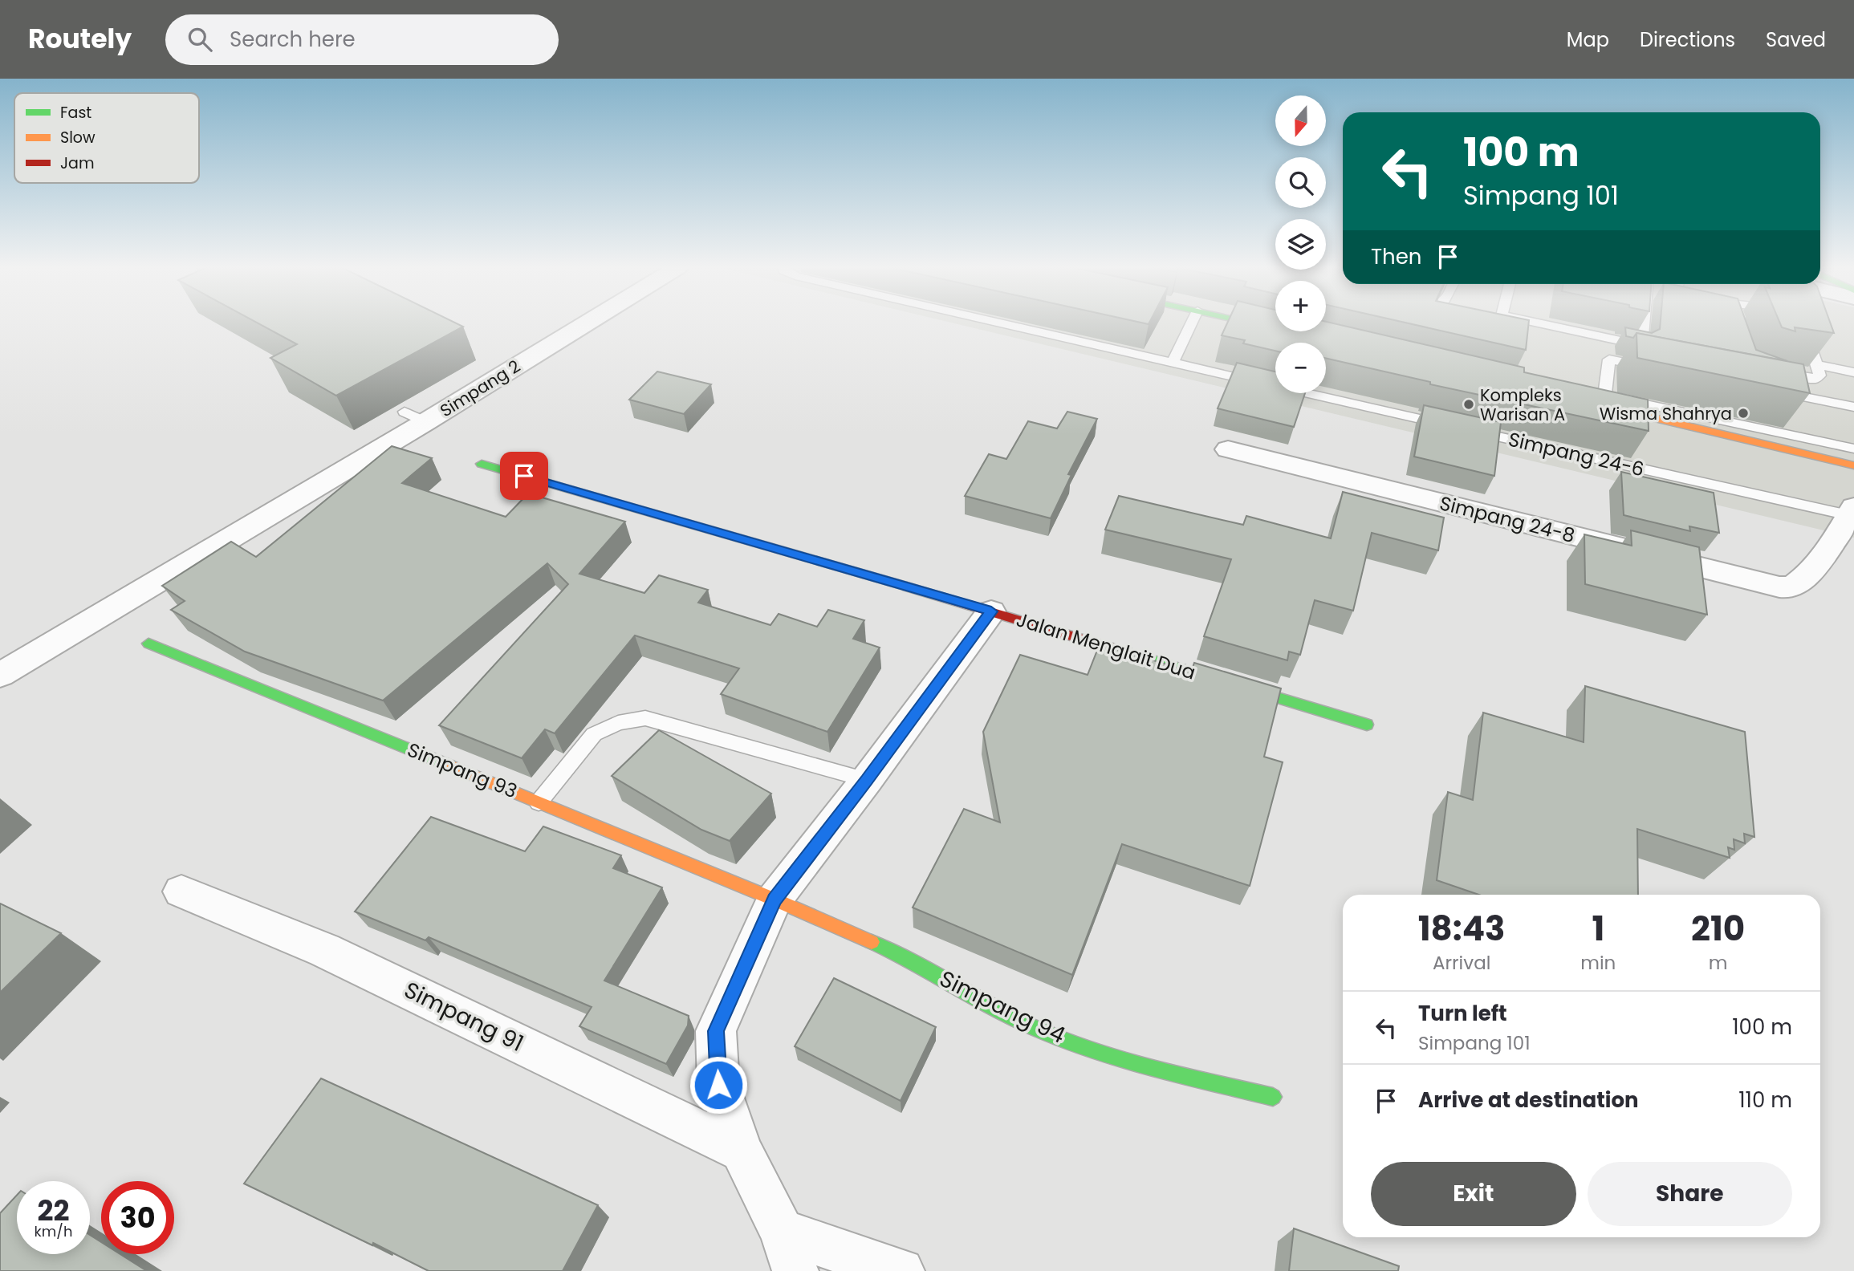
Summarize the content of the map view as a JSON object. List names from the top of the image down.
{
  "streets": {
    "street": [
      "Simpang 2",
      "Simpang 24-8",
      "Jalan Menglait Dua",
      "Simpang 93",
      "Simpang 94",
      "Simpang 91"
    ],
    "lane": ["Simpang 24-6"]
  },
  "crossings": [
    ["Simpang 24-6", "Simpang 24-8"],
    ["Jalan Menglait Dua", "Simpang 93"],
    ["Jalan Menglait Dua", "Simpang 94"],
    ["Jalan Menglait Dua", "Simpang 91"],
    ["Simpang 93", "Simpang 94"]
  ],
  "places": ["Kompleks Warisan A", "Wisma Shahrya"],
  "legend": ["Fast", "Slow", "Jam"],
  "north": "bottom",
  "page": {
    "header": "Routely",
    "search": "Search here",
    "nav": ["Map", "Directions", "Saved"],
    "map_buttons": ["+", "−"],
    "turn": ["100 m", "Simpang 101"],
    "then": "Then",
    "eta": [
      "18:43",
      "Arrival",
      "1",
      "min",
      "210",
      "m"
    ],
    "list": [
      {
        "name": "Turn left",
        "note": "Simpang 101",
        "value": "100 m"
      },
      {
        "name": "Arrive at destination",
        "value": "110 m"
      }
    ],
    "buttons": ["Exit", "Share"],
    "speed": "22 km/h",
    "limit": "30"
  }
}
